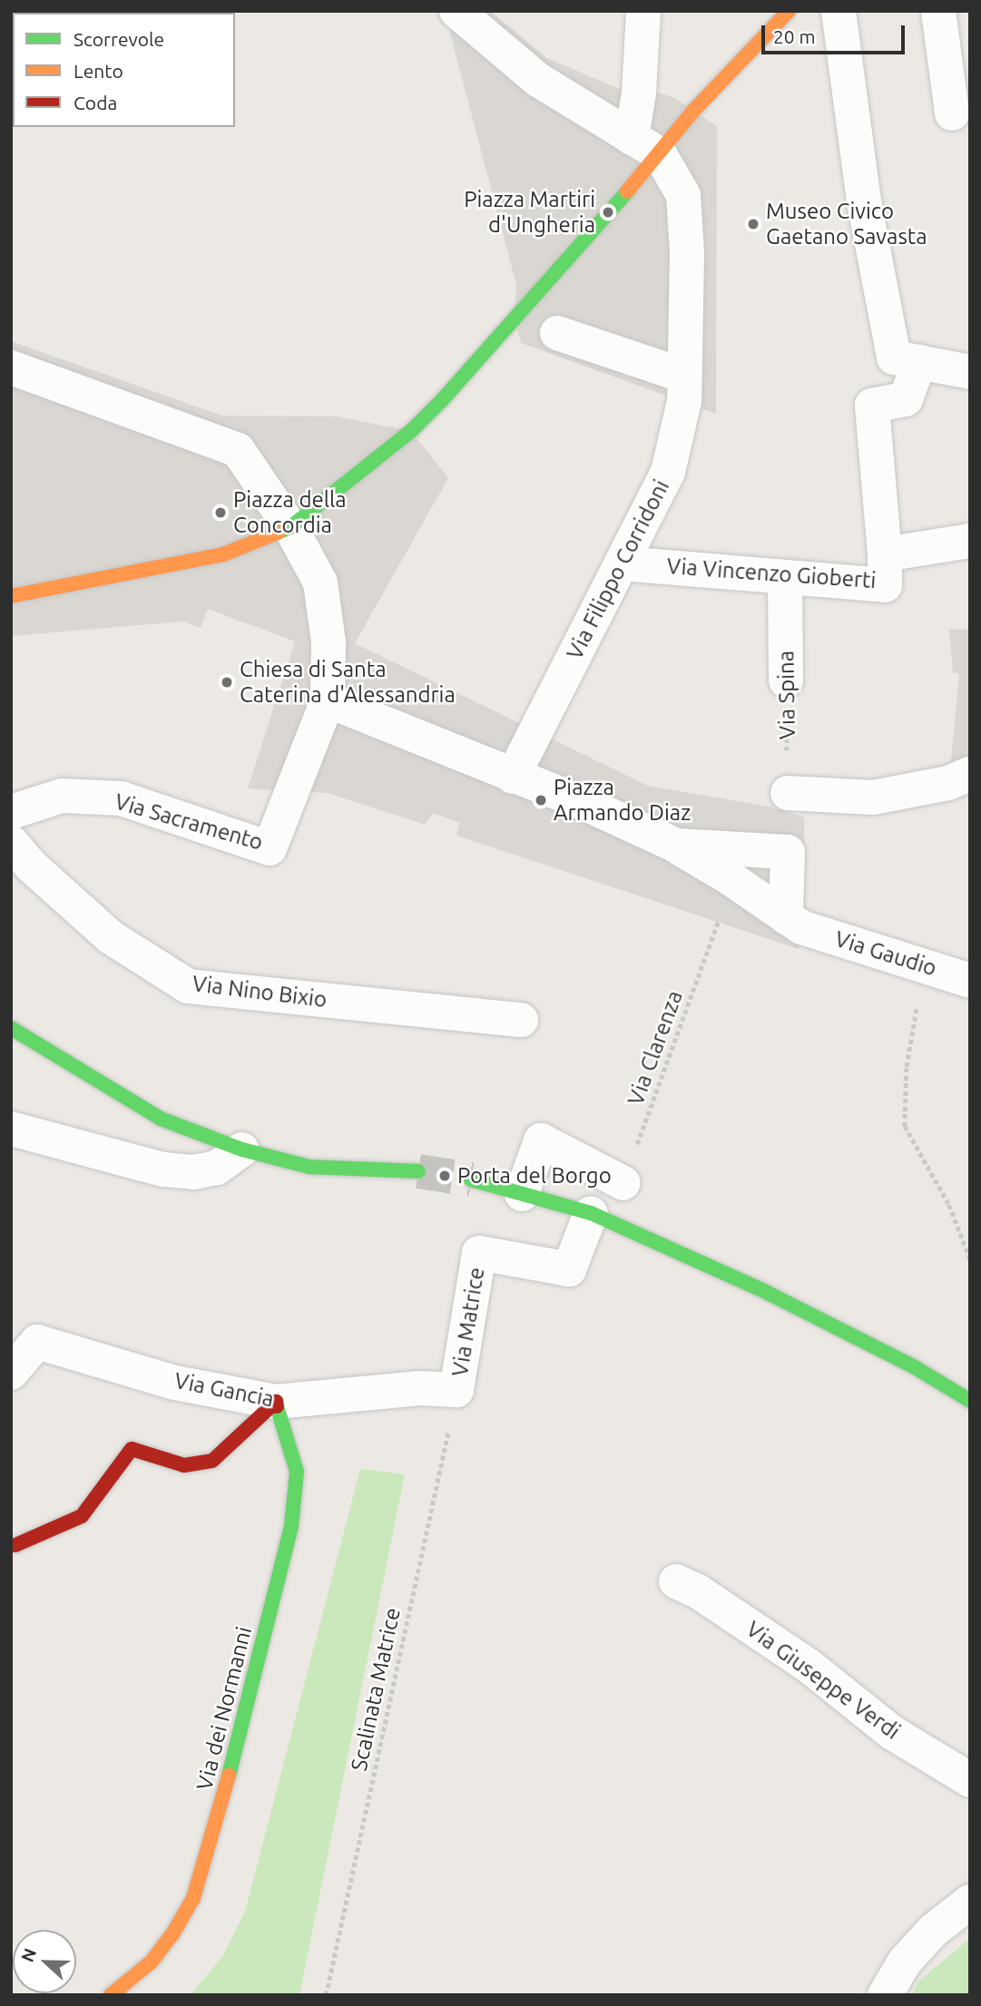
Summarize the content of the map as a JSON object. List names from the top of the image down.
{
  "streets": {
    "street": [
      "Via Filippo Corridoni",
      "Via Vincenzo Gioberti",
      "Via Spina",
      "Via Sacramento",
      "Via Gaudio",
      "Via Nino Bixio",
      "Via Matrice",
      "Via Gancia",
      "Via Giuseppe Verdi",
      "Via dei Normanni"
    ],
    "path": ["Via Clarenza", "Scalinata Matrice"]
  },
  "crossings": [
    ["Via Filippo Corridoni", "Via Vincenzo Gioberti"],
    ["Via Filippo Corridoni", "Via Gaudio"],
    ["Via Vincenzo Gioberti", "Via Spina"],
    ["Via Sacramento", "Via Gaudio"],
    ["Via Matrice", "Via Gancia"],
    ["Via Matrice", "Scalinata Matrice"],
    ["Via Gancia", "Scalinata Matrice"],
    ["Via Gancia", "Via dei Normanni"]
  ],
  "places": [
    "Piazza Martiri d'Ungheria",
    "Museo Civico Gaetano Savasta",
    "Piazza della Concordia",
    "Chiesa di Santa Caterina d'Alessandria",
    "Piazza Armando Diaz",
    "Porta del Borgo"
  ],
  "legend": ["Scorrevole", "Lento", "Coda"],
  "scale_bar": "20 m",
  "north": "left"
}
